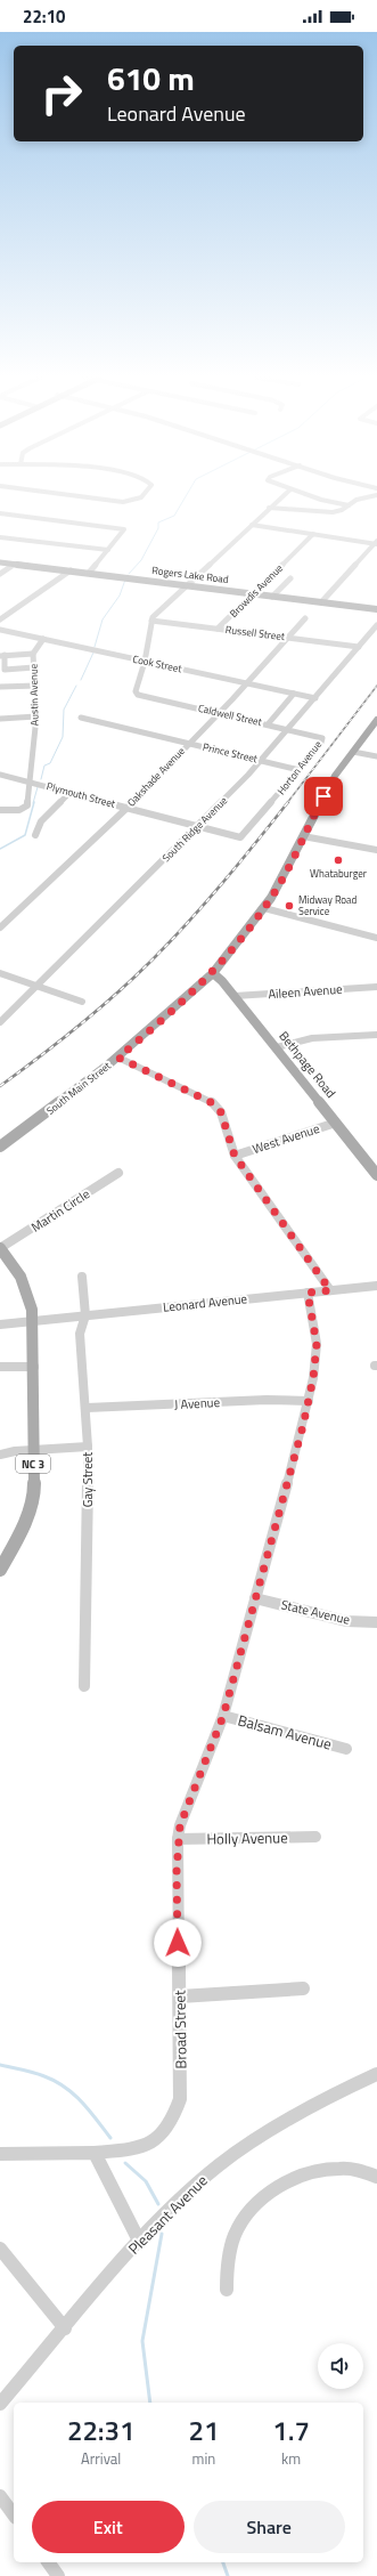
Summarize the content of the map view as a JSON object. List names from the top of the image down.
{
  "streets": {
    "main road": [
      "Rogers Lake Road",
      "Bethpage Road",
      "South Main Street",
      "NC 3"
    ],
    "street": [
      "Browdis Avenue",
      "Russell Street",
      "Cook Street",
      "Austin Avenue",
      "Caldwell Street",
      "Prince Street",
      "Horton Avenue",
      "Oakshade Avenue",
      "Plymouth Street",
      "South Ridge Avenue",
      "Aileen Avenue",
      "West Avenue",
      "Martin Circle",
      "Leonard Avenue",
      "J Avenue",
      "Gay Street",
      "State Avenue",
      "Balsam Avenue",
      "Holly Avenue",
      "Broad Street",
      "Pleasant Avenue"
    ]
  },
  "crossings": [
    ["Rogers Lake Road", "Browdis Avenue"],
    ["Browdis Avenue", "Russell Street"],
    ["Russell Street", "Oakshade Avenue"],
    ["Russell Street", "South Ridge Avenue"],
    ["Cook Street", "Austin Avenue"],
    ["Cook Street", "Caldwell Street"],
    ["Cook Street", "Oakshade Avenue"],
    ["Cook Street", "South Ridge Avenue"],
    ["Austin Avenue", "Plymouth Street"],
    ["Caldwell Street", "Horton Avenue"],
    ["Caldwell Street", "Oakshade Avenue"],
    ["Caldwell Street", "South Ridge Avenue"],
    ["Prince Street", "Horton Avenue"],
    ["Prince Street", "Oakshade Avenue"],
    ["Prince Street", "South Ridge Avenue"],
    ["Horton Avenue", "Plymouth Street"],
    ["Oakshade Avenue", "Plymouth Street"],
    ["Plymouth Street", "South Ridge Avenue"],
    ["Aileen Avenue", "Bethpage Road"],
    ["Bethpage Road", "South Main Street"],
    ["Bethpage Road", "West Avenue"],
    ["Martin Circle", "NC 3"],
    ["Leonard Avenue", "NC 3"],
    ["Leonard Avenue", "Gay Street"],
    ["Leonard Avenue", "Broad Street"],
    ["J Avenue", "Gay Street"],
    ["J Avenue", "Broad Street"],
    ["State Avenue", "Broad Street"],
    ["Balsam Avenue", "Broad Street"],
    ["Holly Avenue", "Broad Street"]
  ],
  "places": ["Whataburger", "Midway Road Service"],
  "page": {
    "status": "22:10",
    "turn": ["610 m", "Leonard Avenue"],
    "eta": [
      "22:31",
      "Arrival",
      "21",
      "min",
      "1.7",
      "km"
    ],
    "buttons": ["Exit", "Share"]
  }
}
